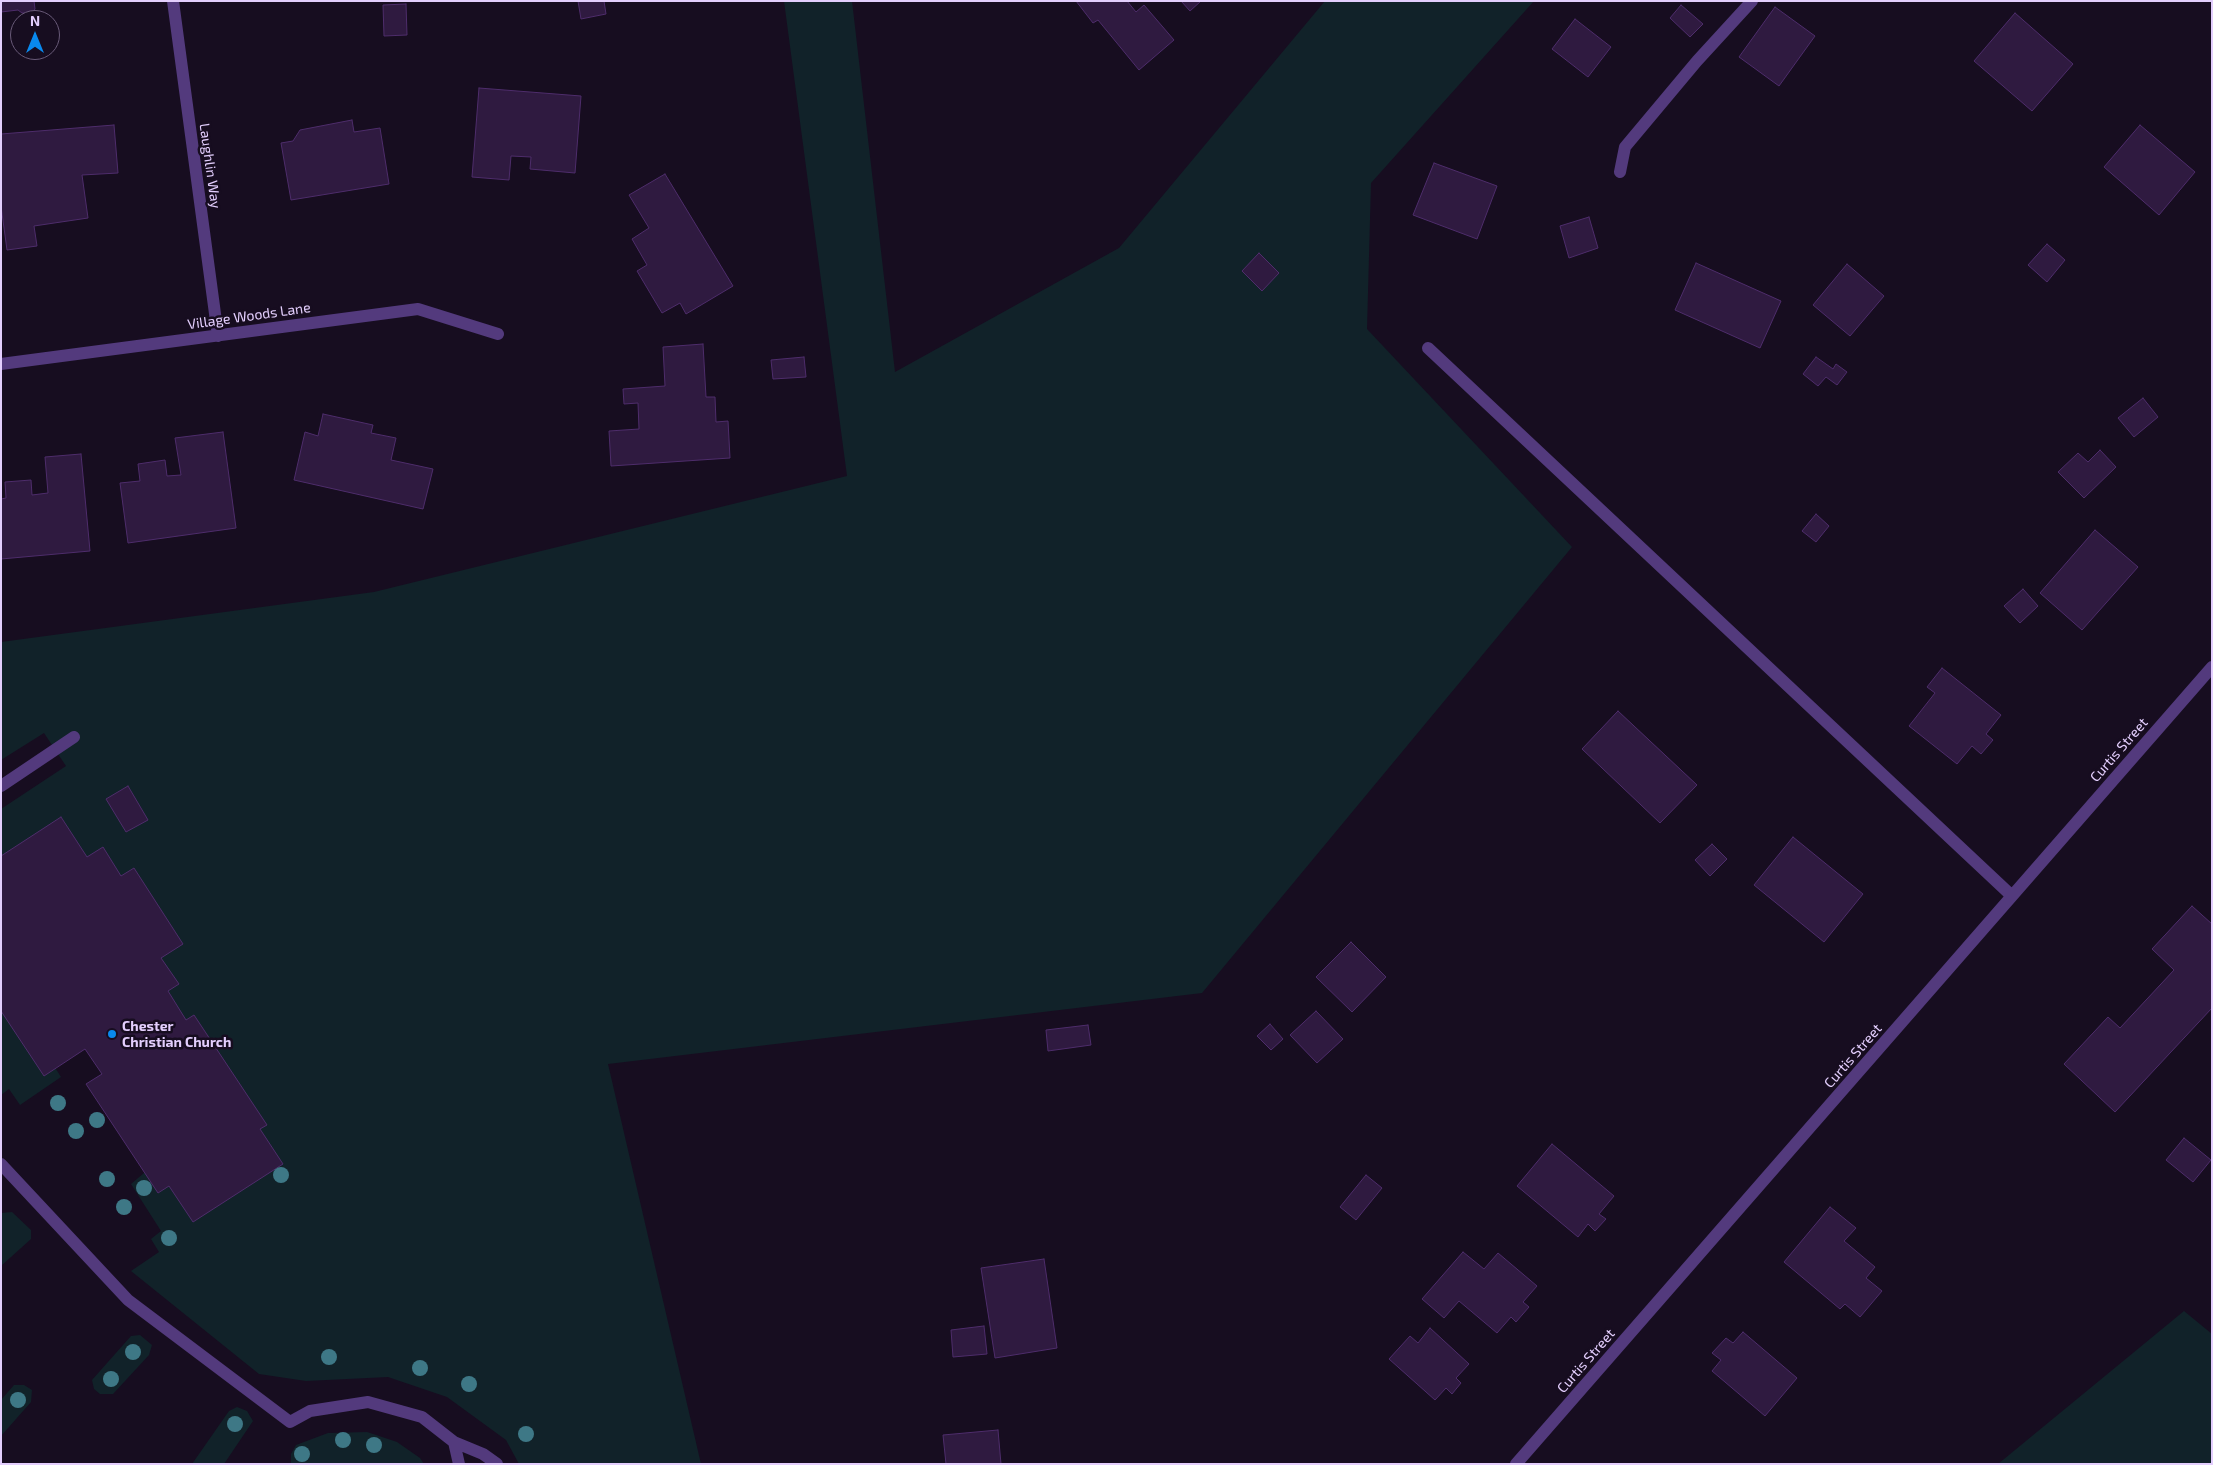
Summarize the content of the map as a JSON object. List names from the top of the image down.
{
  "streets": {
    "street": ["Laughlin Way", "Village Woods Lane", "Curtis Street"]
  },
  "crossings": [
    ["Laughlin Way", "Village Woods Lane"]
  ],
  "places": ["Chester Christian Church"],
  "north": "top"
}
